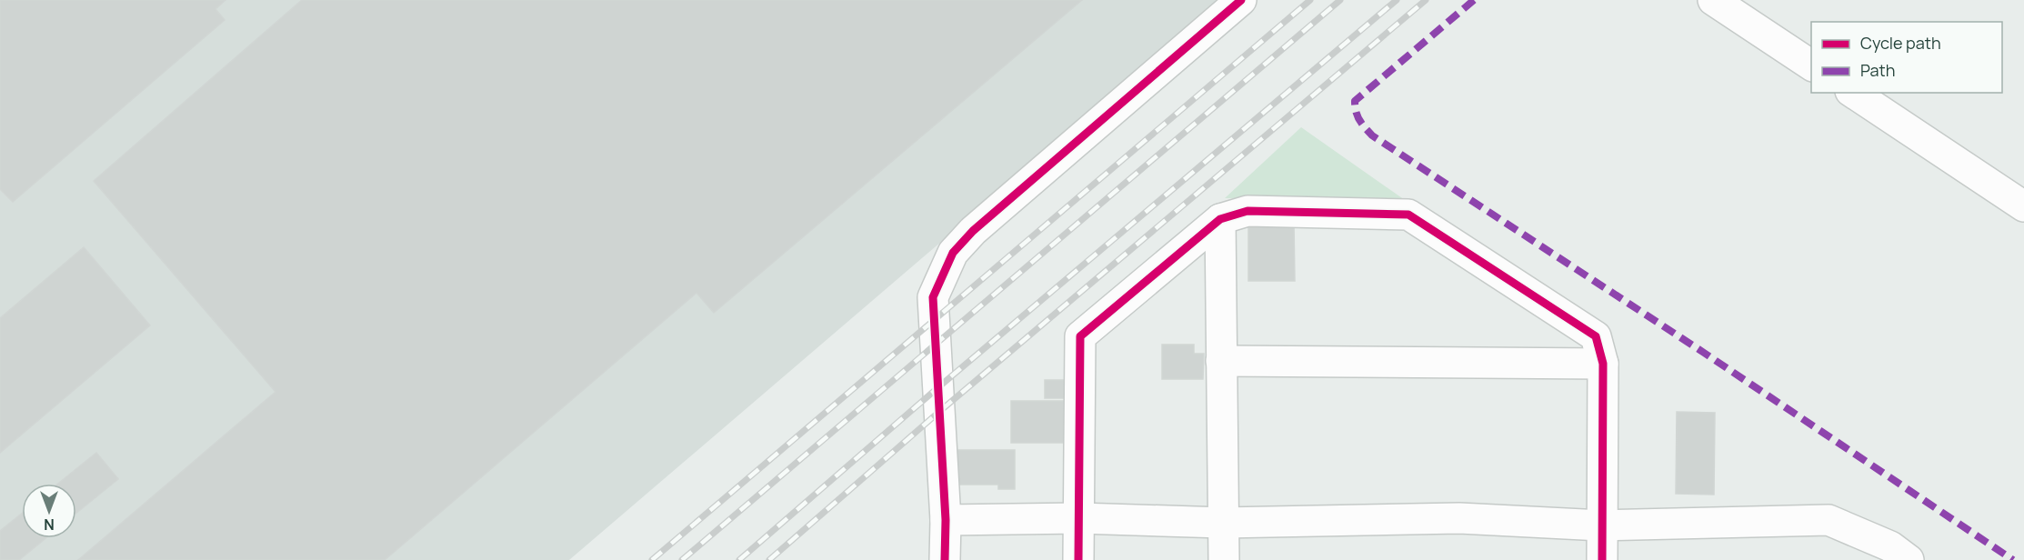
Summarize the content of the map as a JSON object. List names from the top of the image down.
{
  "legend": ["Cycle path", "Path"],
  "north": "bottom"
}
